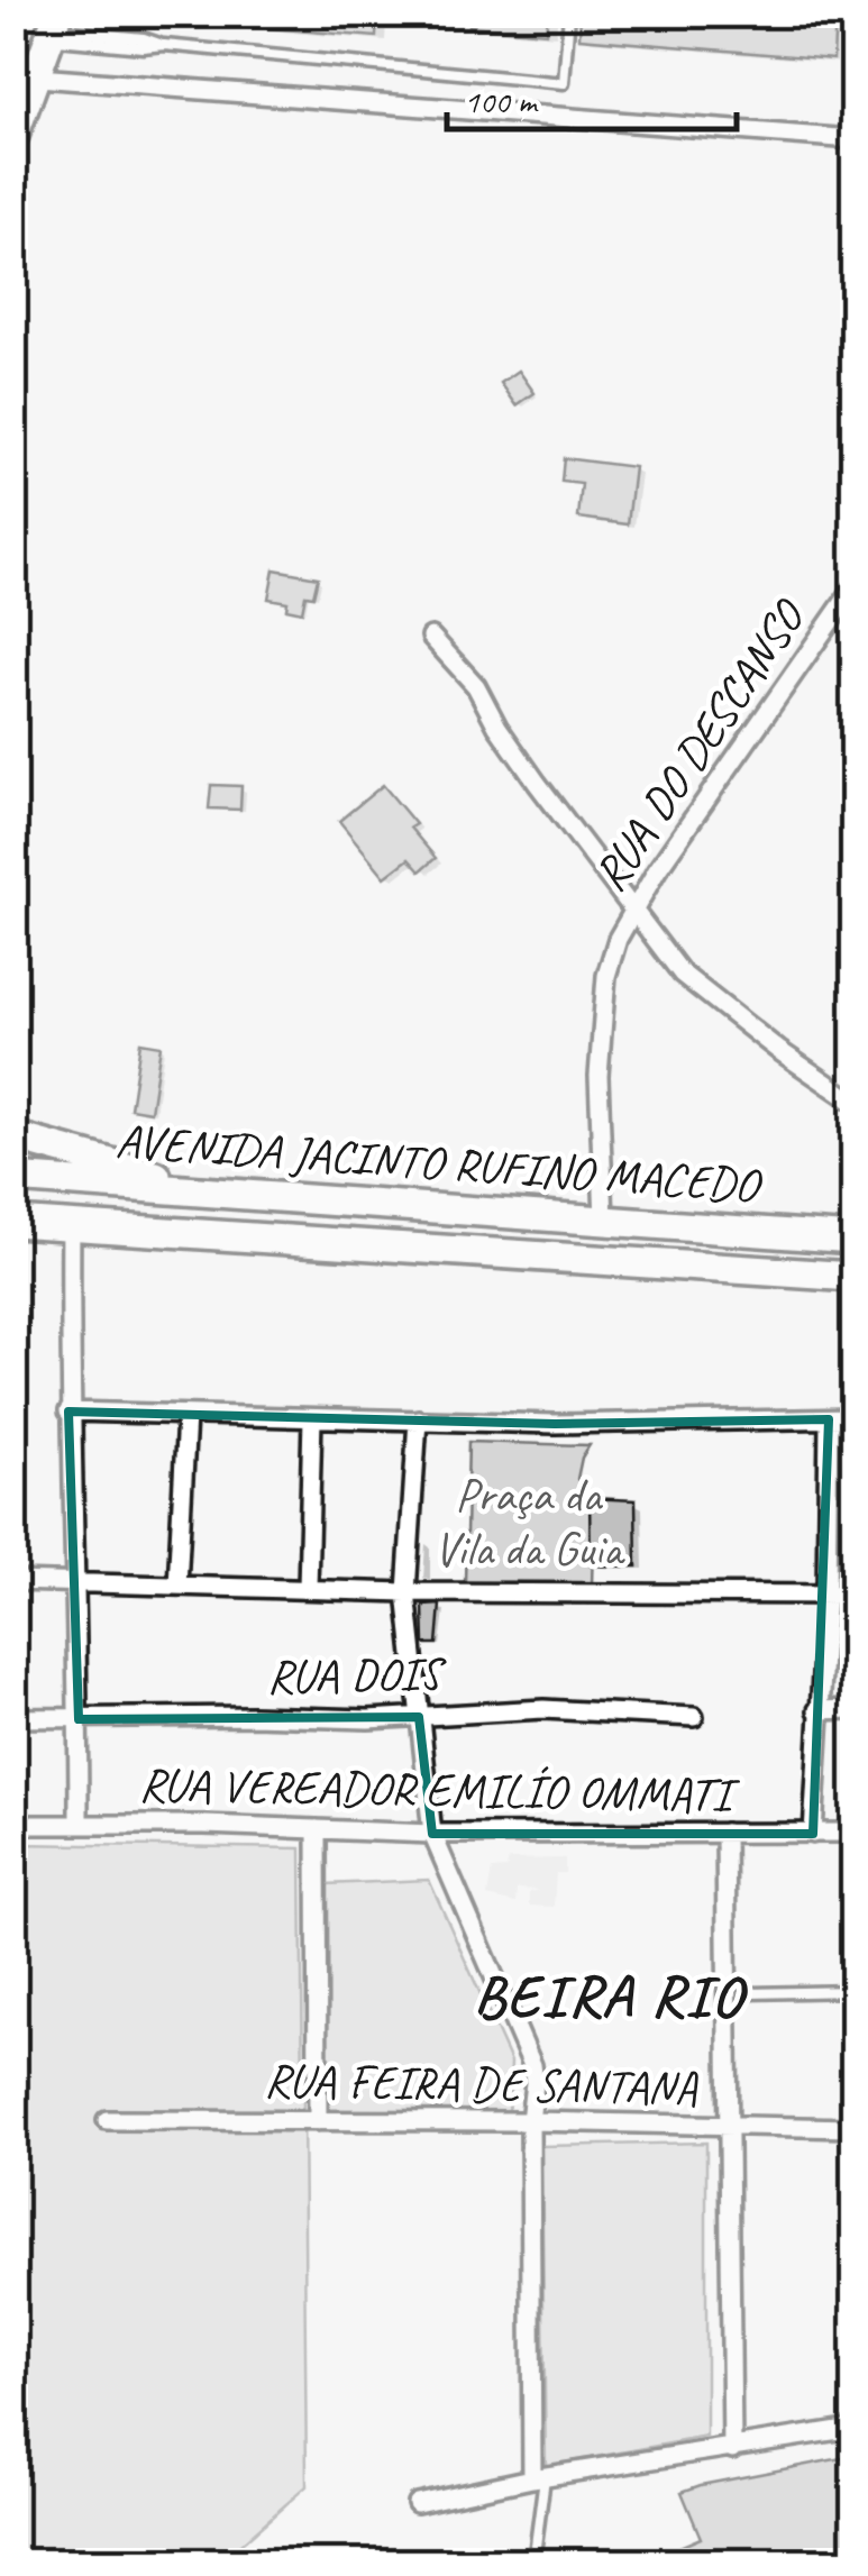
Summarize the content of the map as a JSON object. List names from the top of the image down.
{
  "streets": {
    "main road": ["AVENIDA JACINTO RUFINO MACEDO"],
    "street": [
      "RUA DO DESCANSO",
      "RUA DOIS",
      "RUA VEREADOR EMILÍO OMMATI",
      "RUA FEIRA DE SANTANA"
    ]
  },
  "crossings": [
    ["RUA DO DESCANSO", "AVENIDA JACINTO RUFINO MACEDO"]
  ],
  "districts": ["BEIRA RIO"],
  "parks": ["Praça da Vila da Guia"],
  "scale_bar": "100 m"
}
